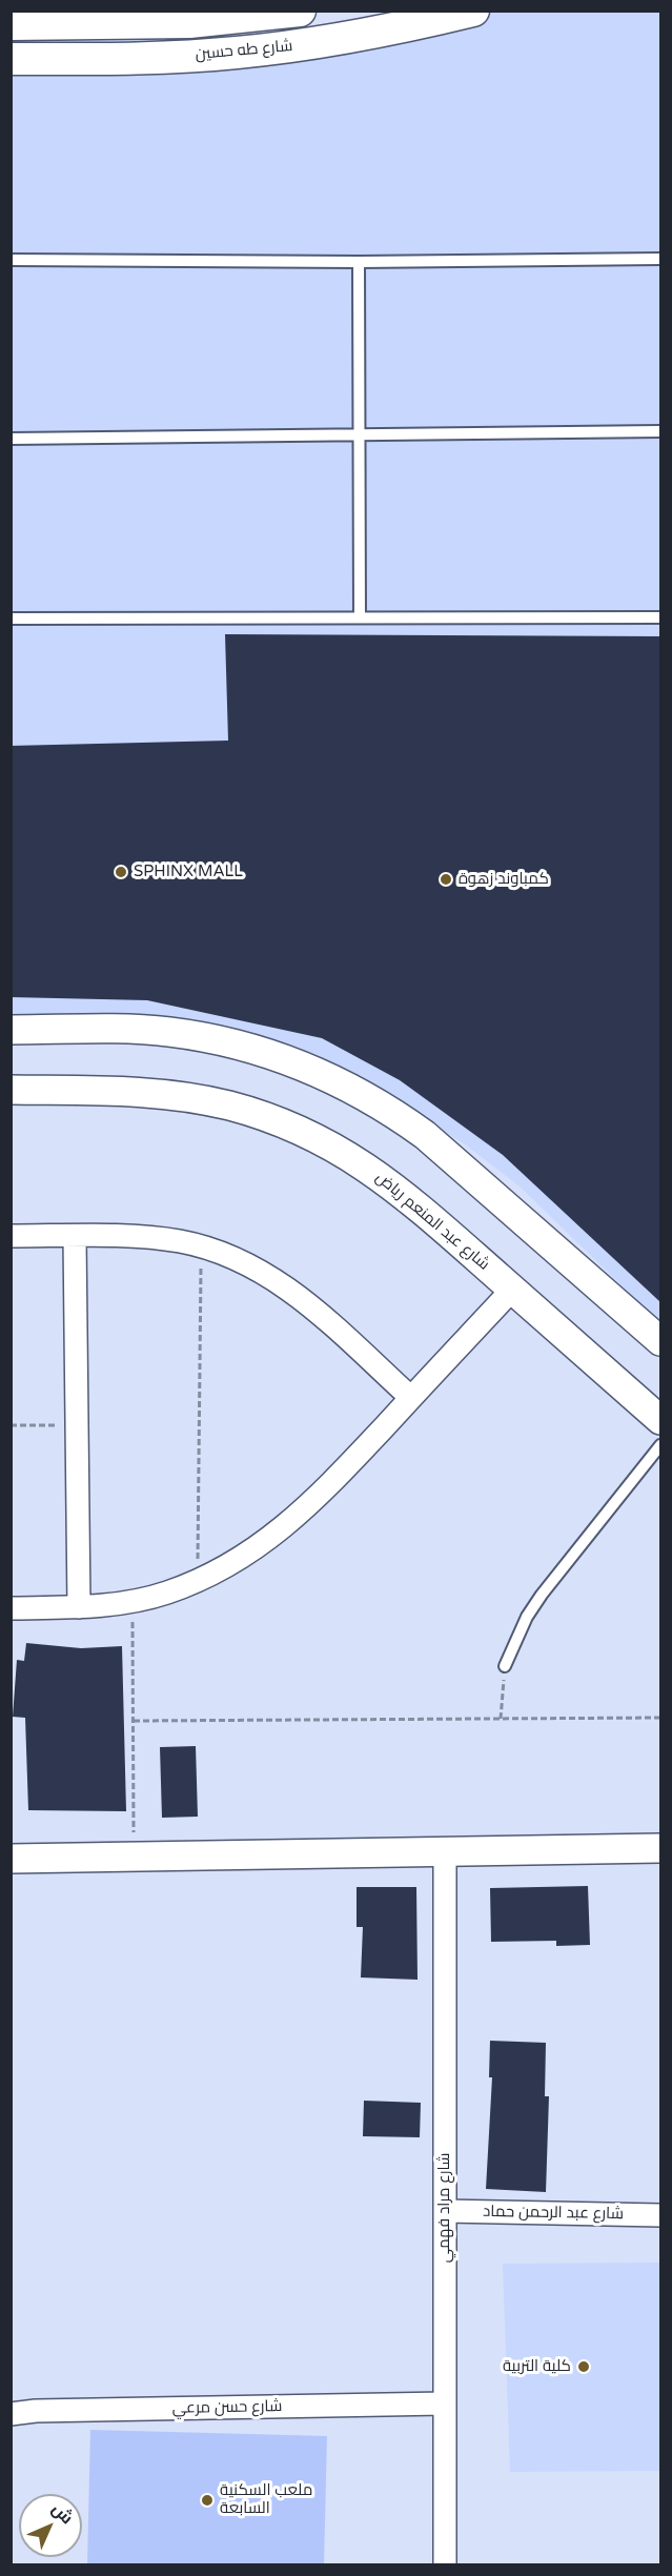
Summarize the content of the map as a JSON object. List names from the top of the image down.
{
  "streets": {
    "main road": ["شارع طه حسين"],
    "street": [
      "شارع عبد المنعم رياض",
      "شارع مراد فهمي",
      "شارع عبد الرحمن حماد",
      "شارع حسن مرعي"
    ]
  },
  "crossings": [
    ["شارع مراد فهمي", "شارع عبد الرحمن حماد"],
    ["شارع مراد فهمي", "شارع حسن مرعي"]
  ],
  "places": [
    "SPHINX MALL",
    "كمباوند زهوة",
    "كلية التربية",
    "ملعب السكنية السابعة"
  ],
  "north": "top right"
}
